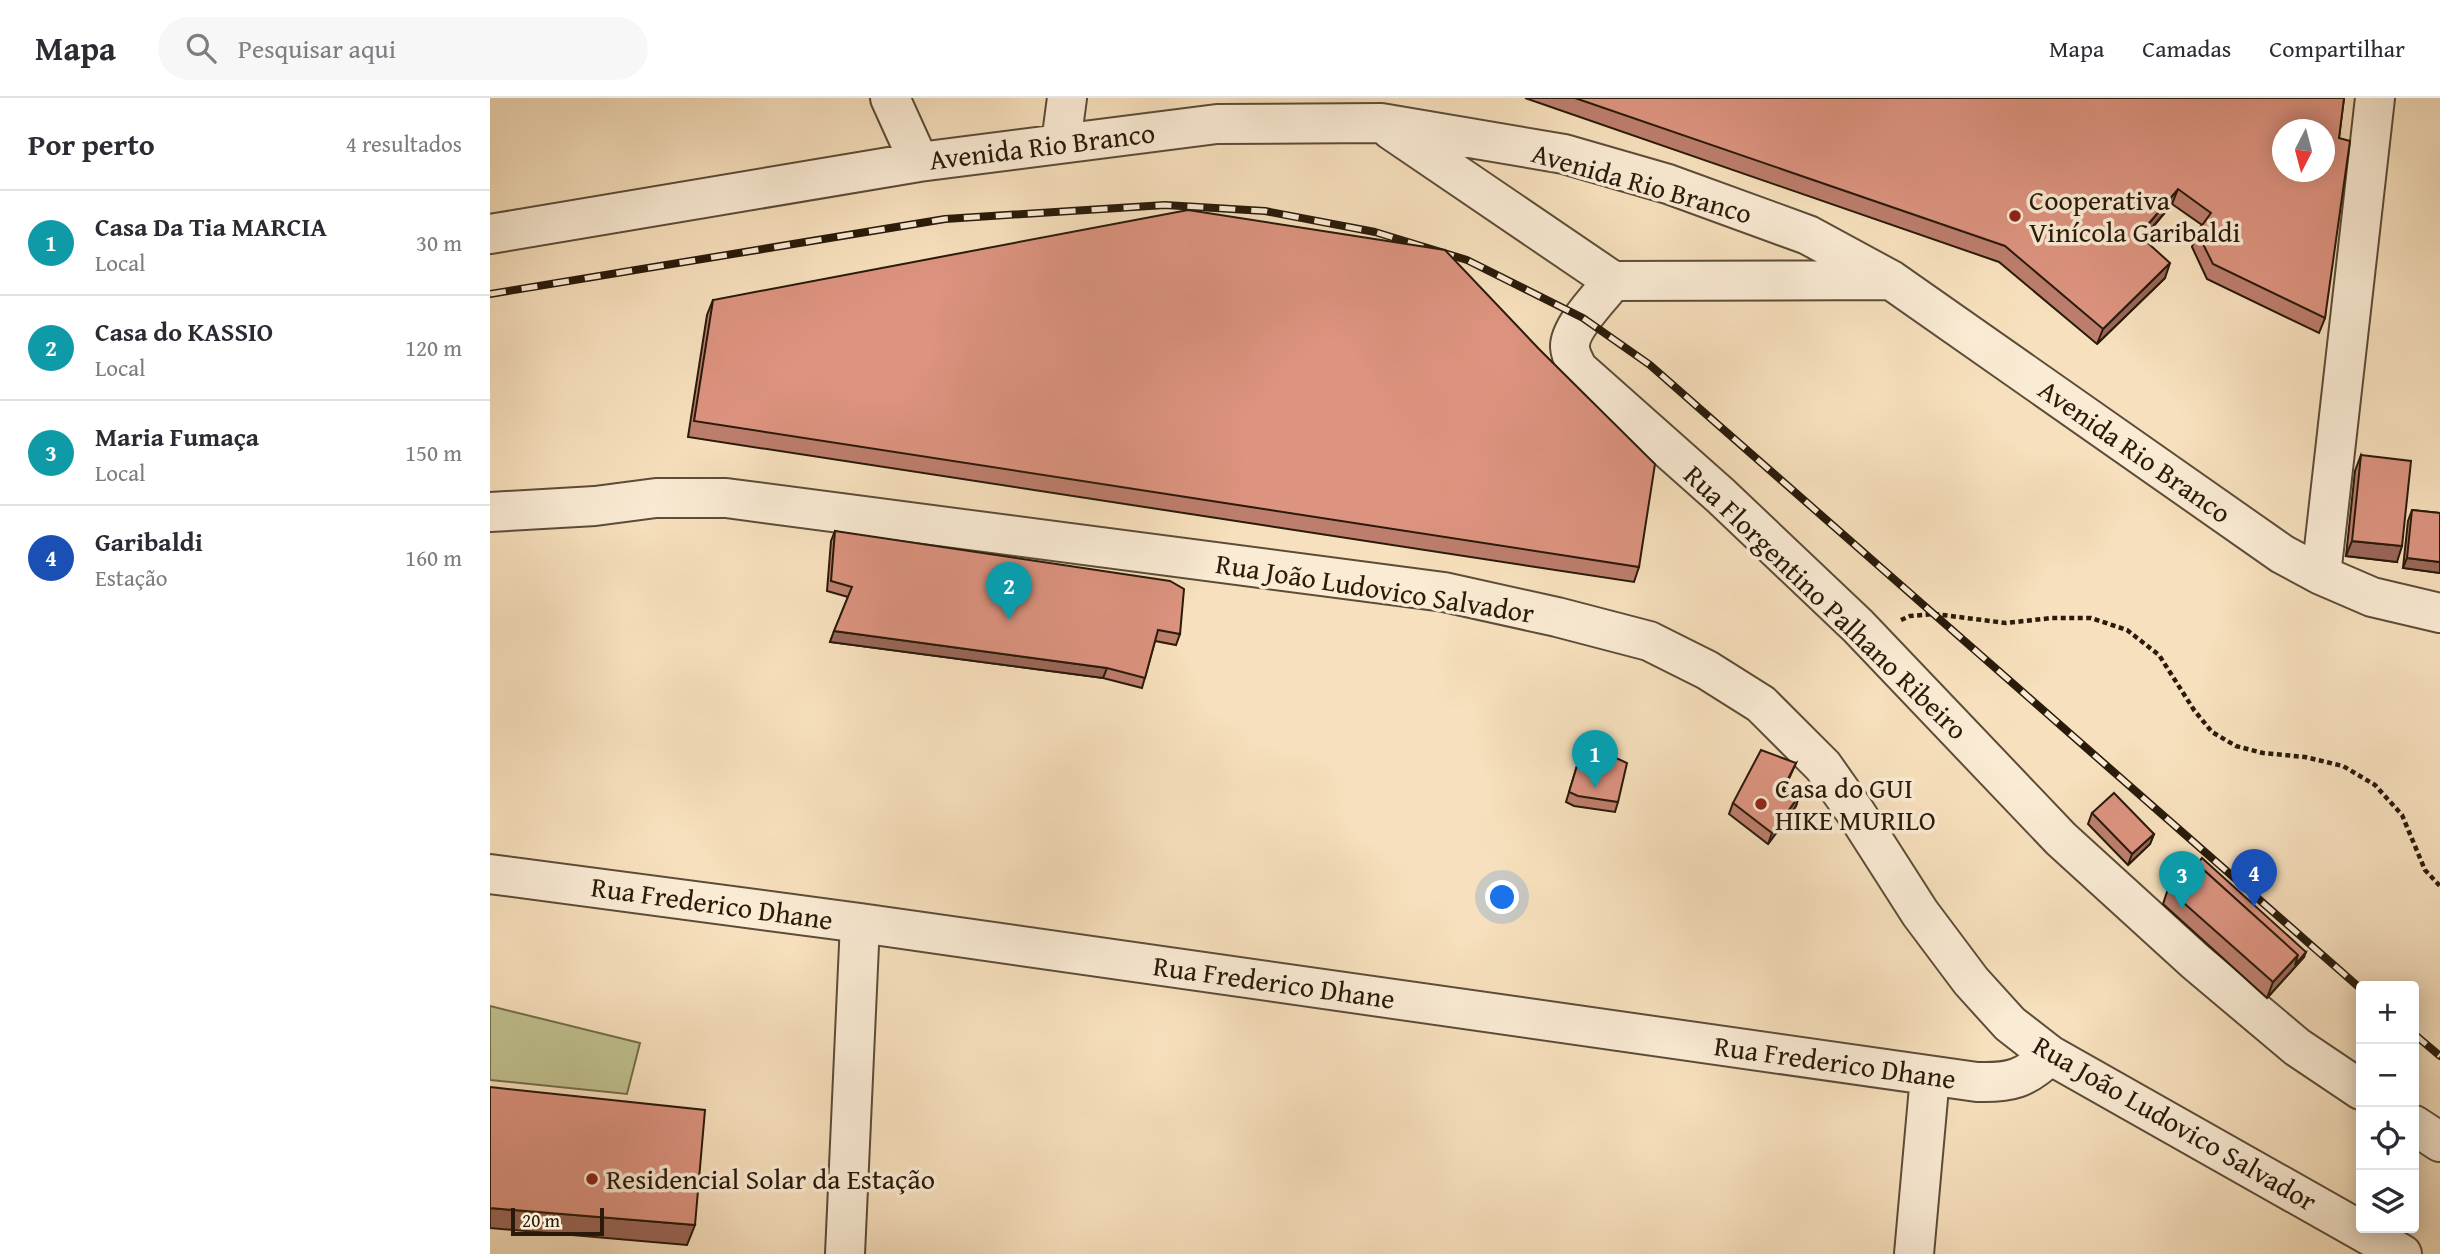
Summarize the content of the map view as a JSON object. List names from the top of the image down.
{
  "streets": {
    "street": [
      "Avenida Rio Branco",
      "Rua João Ludovico Salvador",
      "Rua Florgentino Palhano Ribeiro",
      "Rua Frederico Dhane"
    ]
  },
  "crossings": [
    ["Rua João Ludovico Salvador", "Rua Frederico Dhane"]
  ],
  "places": ["Cooperativa Vinícola Garibaldi", "Casa do GUI HIKE MURILO", "Residencial Solar da Estação"],
  "scale_bar": "20 m",
  "north": "bottom",
  "page": {
    "header": "Mapa",
    "search": "Pesquisar aqui",
    "nav": ["Mapa", "Camadas", "Compartilhar"],
    "heading": ["Por perto", "4 resultados"],
    "list": [
      {
        "mark": "1",
        "name": "Casa Da Tia MARCIA",
        "note": "Local",
        "value": "30 m"
      },
      {
        "mark": "2",
        "name": "Casa do KASSIO",
        "note": "Local",
        "value": "120 m"
      },
      {
        "mark": "3",
        "name": "Maria Fumaça",
        "note": "Local",
        "value": "150 m"
      },
      {
        "mark": "4",
        "name": "Garibaldi",
        "note": "Estação",
        "value": "160 m"
      }
    ],
    "pins": [
      "2",
      "1",
      "4",
      "3"
    ],
    "map_buttons": ["+", "−"],
    "scale": "20 m"
  }
}
